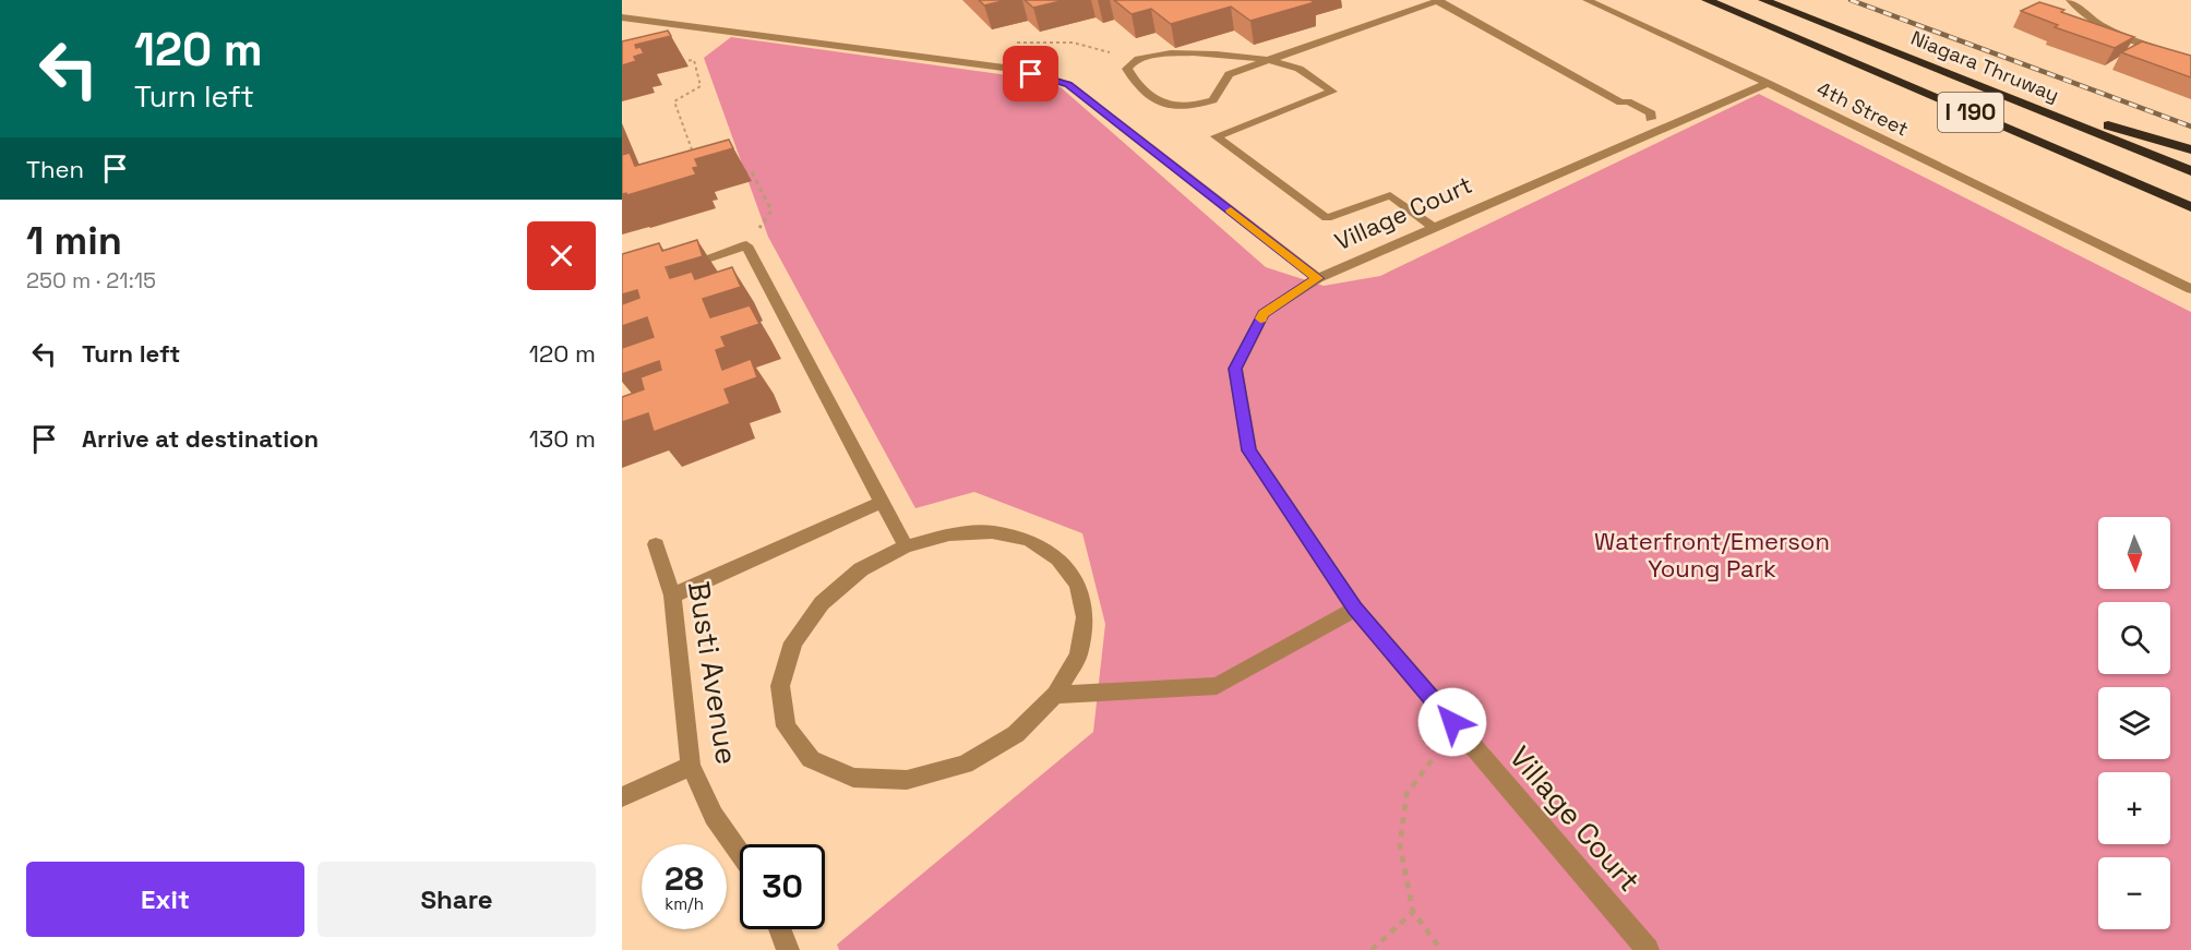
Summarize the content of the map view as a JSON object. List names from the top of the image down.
{
  "streets": {
    "highway": ["Niagara Thruway", "I 190"],
    "street": ["4th Street", "Village Court", "Busti Avenue"]
  },
  "crossings": [
    ["4th Street", "Village Court"]
  ],
  "parks": ["Waterfront/Emerson Young Park"],
  "north": "bottom",
  "page": {
    "turn": ["120 m", "Turn left"],
    "then": "Then",
    "heading": ["1 min", "250 m · 21:15"],
    "list": [
      {
        "name": "Turn left",
        "value": "120 m"
      },
      {
        "name": "Arrive at destination",
        "value": "130 m"
      }
    ],
    "map_buttons": ["+", "−"],
    "speed": "28 km/h",
    "limit": "30",
    "buttons": ["Exit", "Share"]
  }
}
